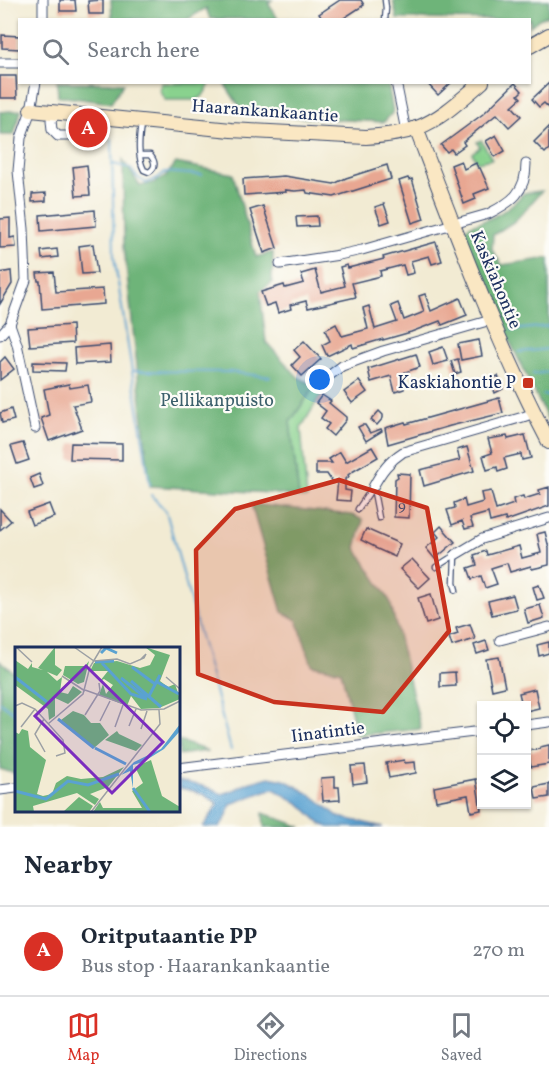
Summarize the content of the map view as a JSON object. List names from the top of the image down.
{
  "streets": {
    "street": ["Haarankankaantie", "Kaskiahontie", "Iinatintie"]
  },
  "crossings": [
    ["Haarankankaantie", "Kaskiahontie"]
  ],
  "parks": ["Pellikanpuisto"],
  "places": {
    "transit": ["Kaskiahontie P"]
  },
  "house_numbers": ["9"],
  "page": {
    "search": "Search here",
    "pins": "A",
    "heading": "Nearby",
    "list": [
      {
        "mark": "A",
        "name": "Oritputaantie PP",
        "note": "Bus stop · Haarankankaantie",
        "value": "270 m"
      }
    ],
    "nav": ["Map", "Directions", "Saved"]
  }
}
